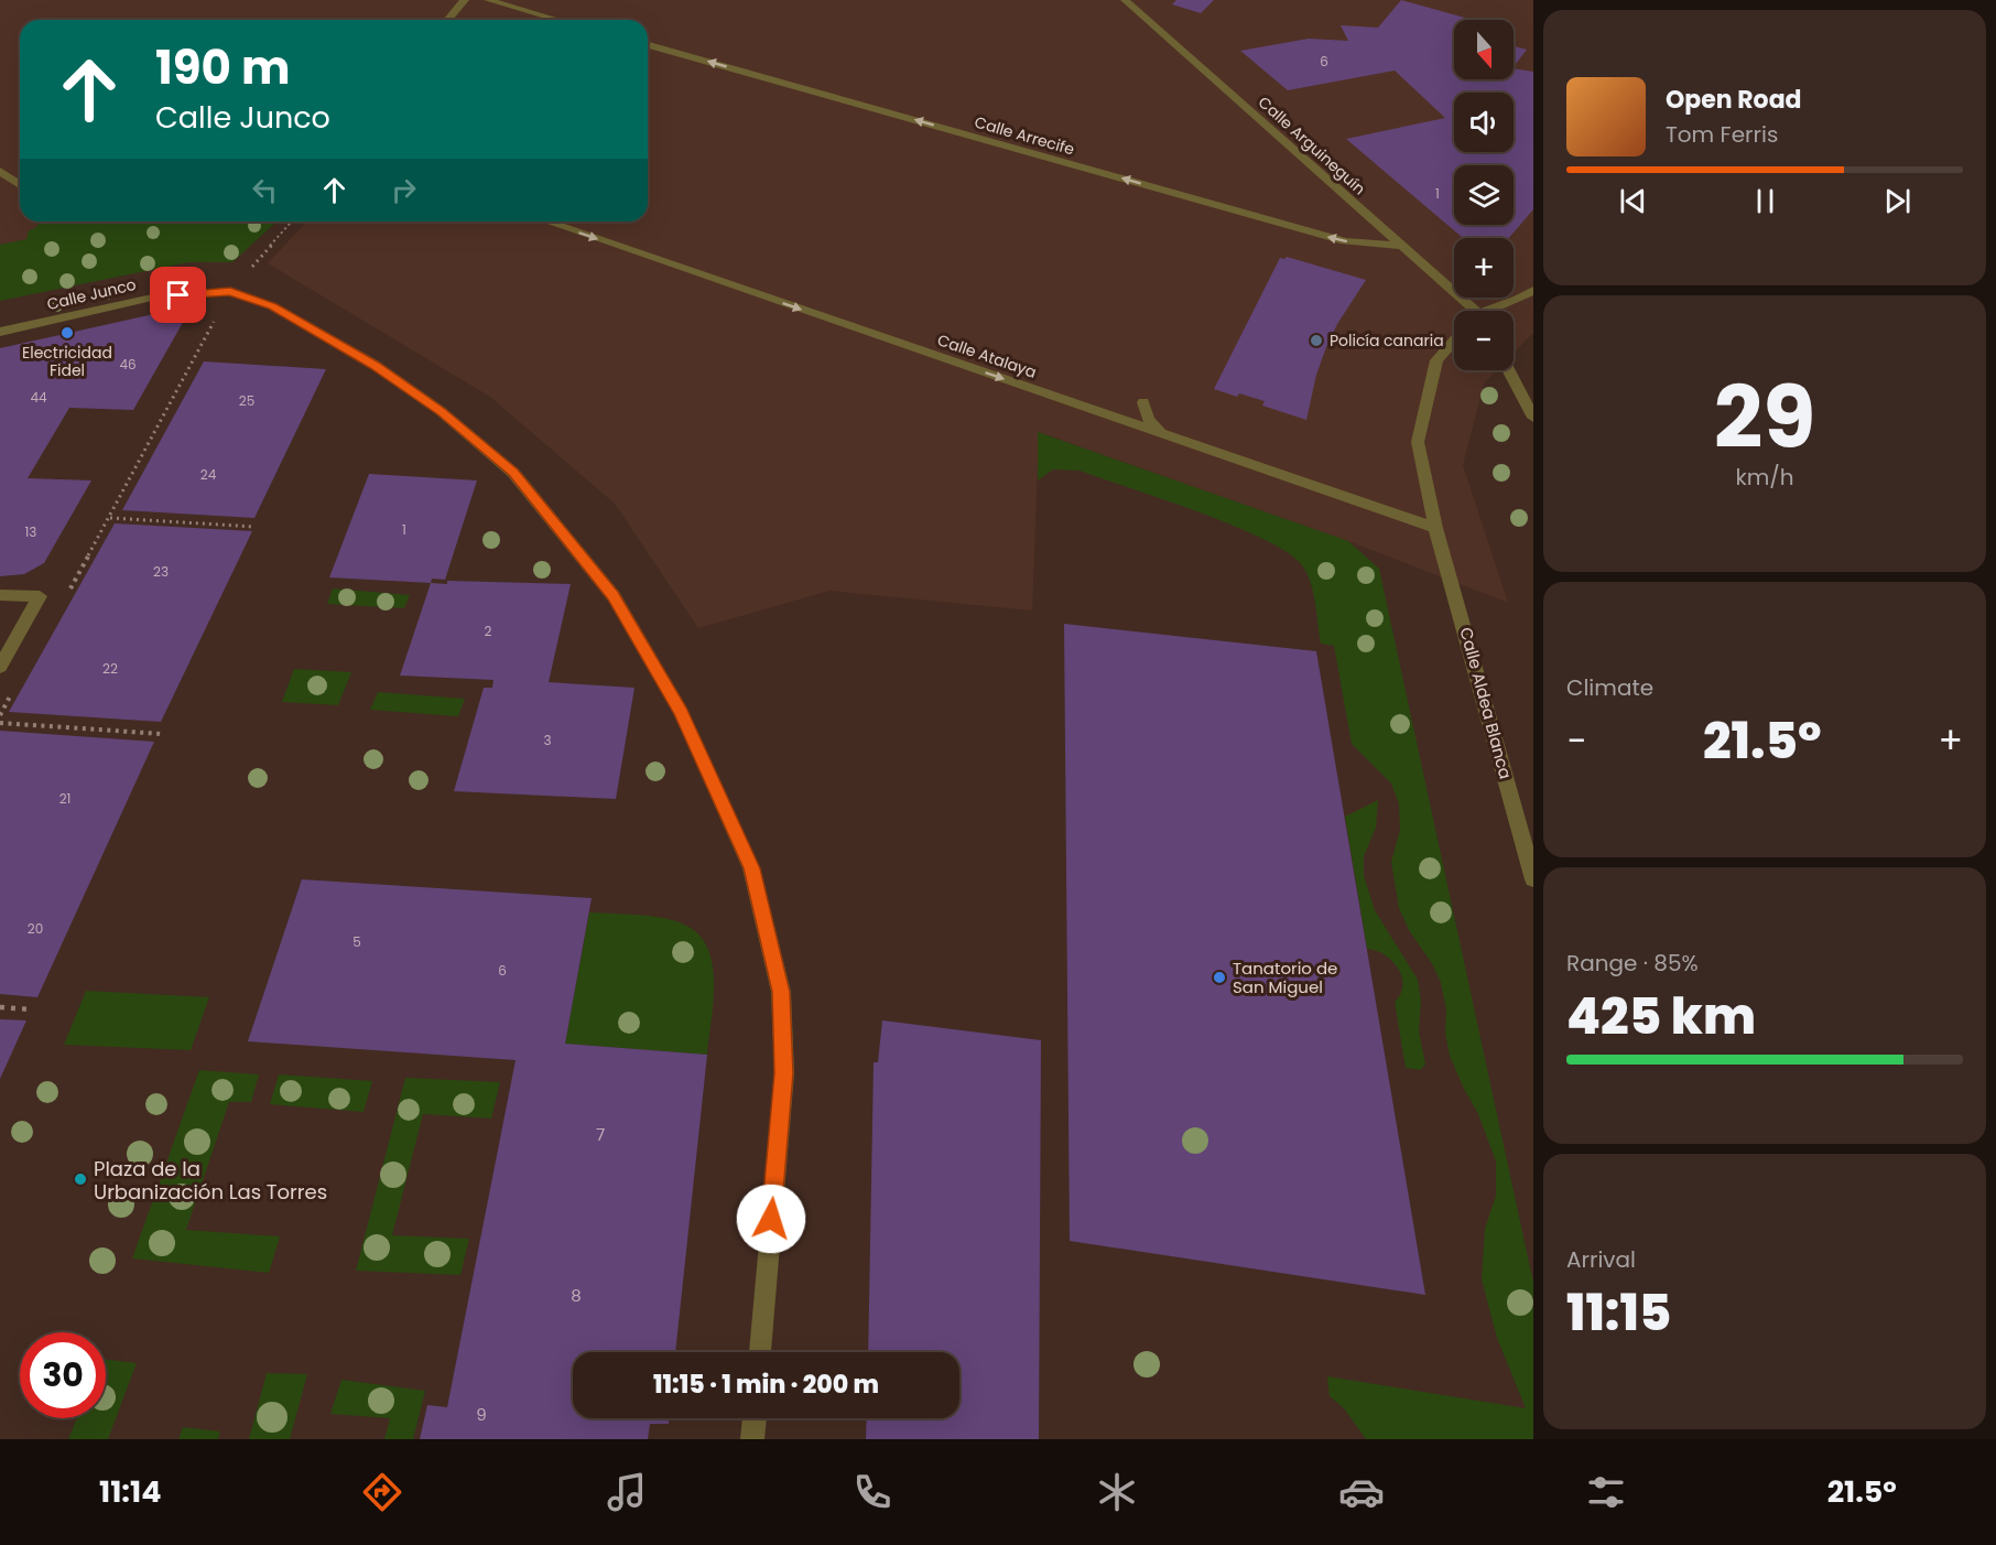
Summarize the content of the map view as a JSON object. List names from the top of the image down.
{
  "streets": {
    "street": [
      "Calle Arrecife",
      "Calle Arguineguín",
      "Calle Junco",
      "Calle Atalaya",
      "Calle Aldea Blanca"
    ]
  },
  "crossings": [
    ["Calle Arrecife", "Calle Arguineguín"],
    ["Calle Atalaya", "Calle Aldea Blanca"]
  ],
  "one_way": ["Calle Arrecife", "Calle Atalaya"],
  "places": [
    "Electricidad Fidel",
    "Policía canaria",
    "Tanatorio de San Miguel",
    "Plaza de la Urbanización Las Torres"
  ],
  "house_numbers": [
    "6",
    "1",
    "46",
    "44",
    "25",
    "24",
    "1",
    "13",
    "23",
    "2",
    "22",
    "3",
    "21",
    "20",
    "5",
    "6",
    "7",
    "8",
    "9"
  ],
  "north": "bottom",
  "page": {
    "map_buttons": ["+", "−"],
    "turn": ["190 m", "Calle Junco"],
    "song": ["Open Road", "Tom Ferris"],
    "tile": [
      ["29", "km/h"],
      "Climate",
      ["Range · 85%", "425 km"],
      ["Arrival", "11:15"]
    ],
    "heat": ["−", "21.5°", "+"],
    "limit": "30",
    "trip": "11:15 · 1 min · 200 m",
    "tabs": ["11:14", "21.5°"]
  }
}
